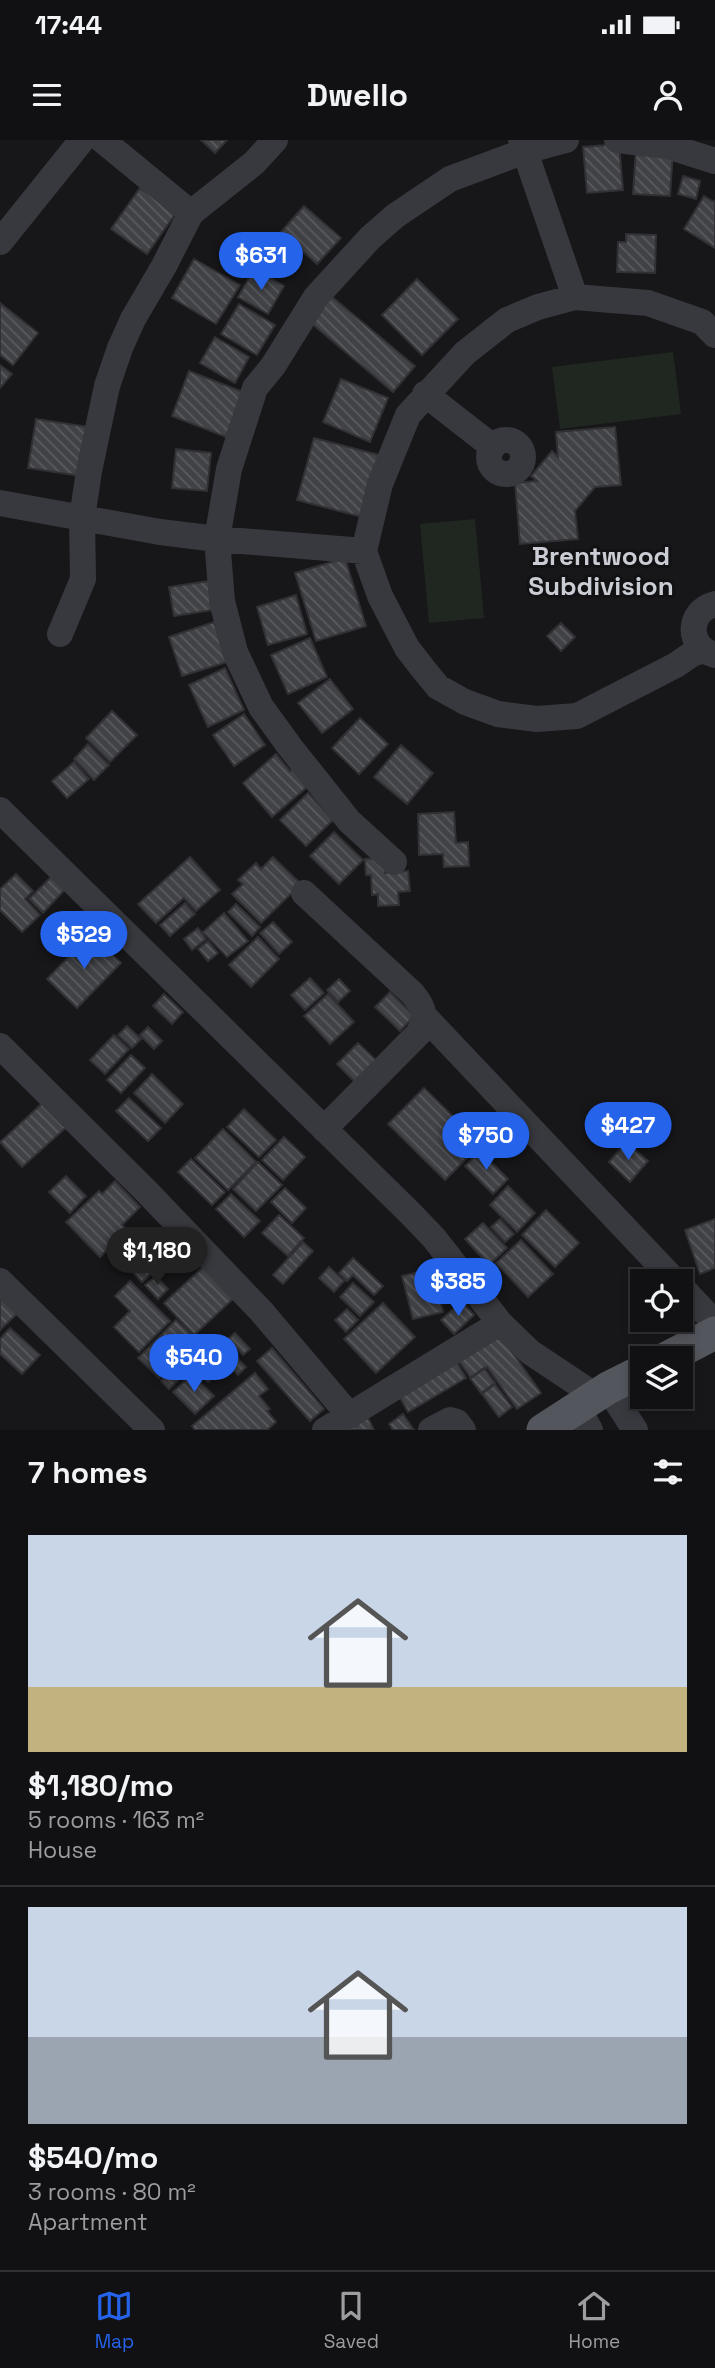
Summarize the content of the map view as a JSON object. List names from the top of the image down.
{
  "districts": ["Brentwood Subdivision"],
  "page": {
    "status": "17:44",
    "header": "Dwello",
    "price": [
      "$631",
      "$529",
      "$427",
      "$750",
      "$1,180",
      "$385",
      "$540"
    ],
    "heading": "7 homes",
    "list": [
      {
        "name": "$1,180/mo",
        "note": "5 rooms · 163 m² · House"
      },
      {
        "name": "$540/mo",
        "note": "3 rooms · 80 m² · Apartment"
      }
    ],
    "tabs": ["Map", "Saved", "Home"]
  }
}
